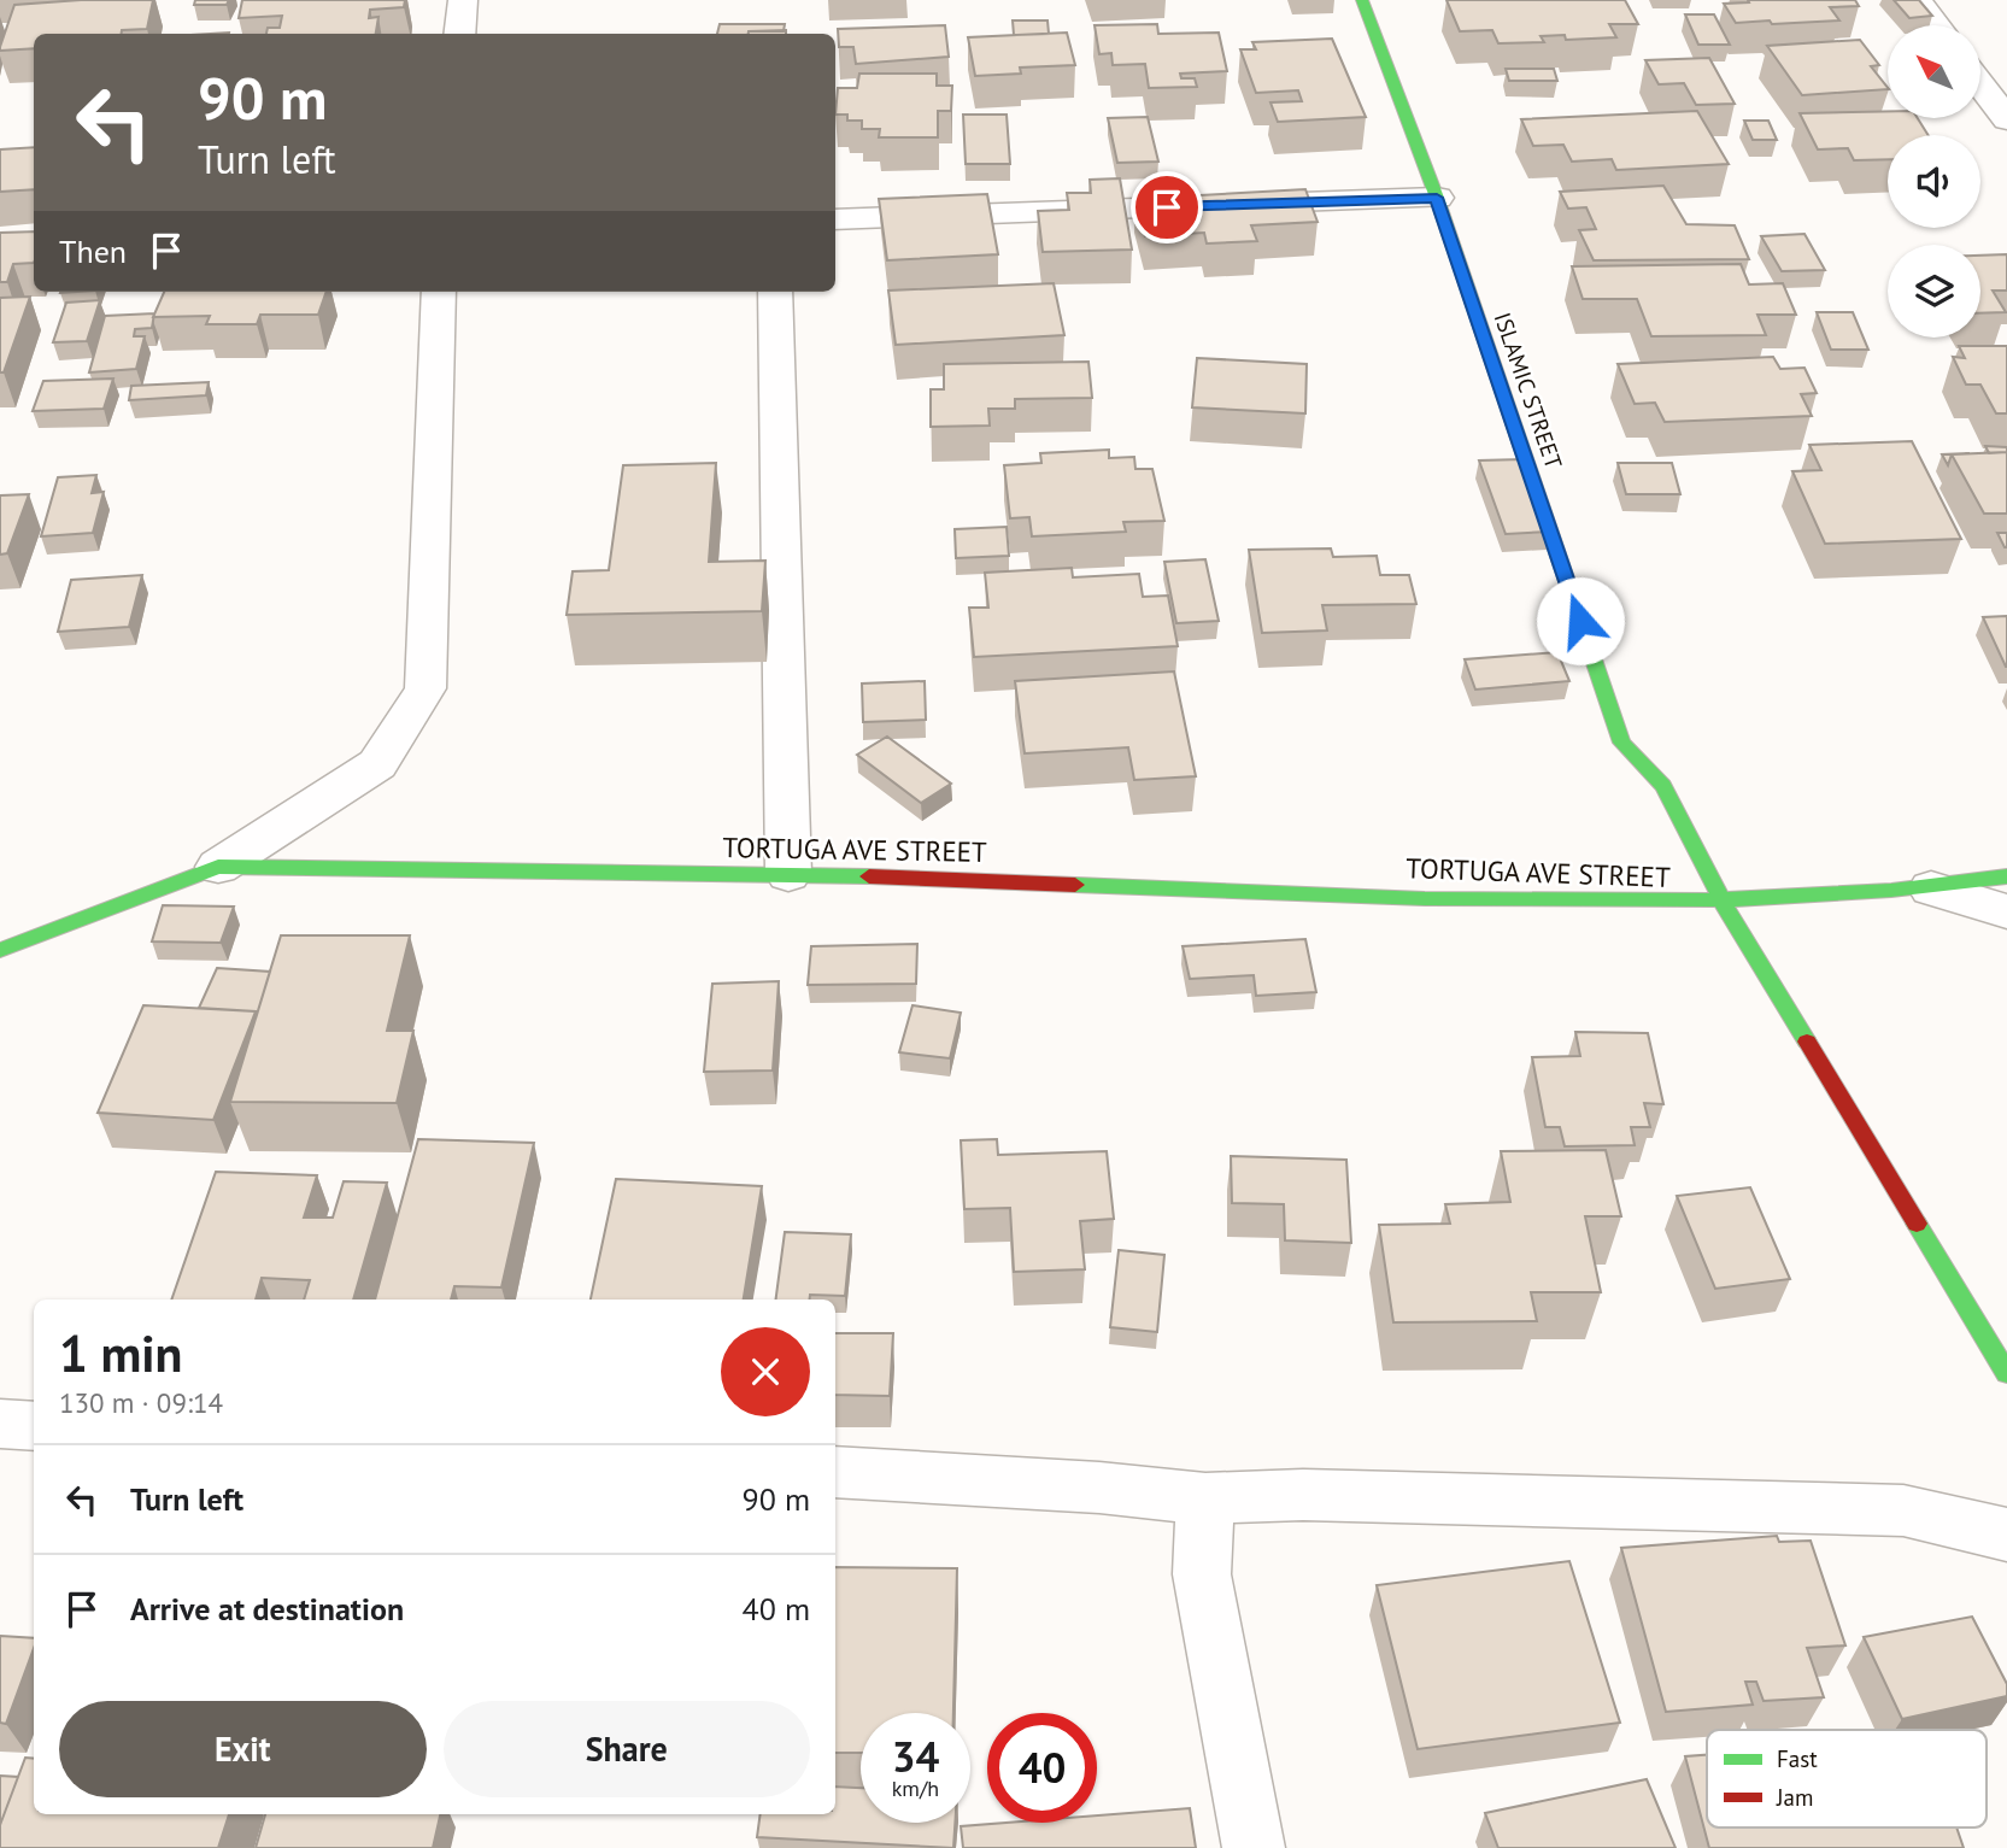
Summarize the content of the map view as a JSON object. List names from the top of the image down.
{
  "streets": {
    "street": ["ISLAMIC STREET", "TORTUGA AVE STREET"]
  },
  "crossings": [
    ["ISLAMIC STREET", "TORTUGA AVE STREET"]
  ],
  "legend": ["Fast", "Jam"],
  "north": "top left",
  "page": {
    "turn": ["90 m", "Turn left"],
    "then": "Then",
    "heading": ["1 min", "130 m · 09:14"],
    "list": [
      {
        "name": "Turn left",
        "value": "90 m"
      },
      {
        "name": "Arrive at destination",
        "value": "40 m"
      }
    ],
    "buttons": ["Exit", "Share"],
    "speed": "34 km/h",
    "limit": "40"
  }
}
